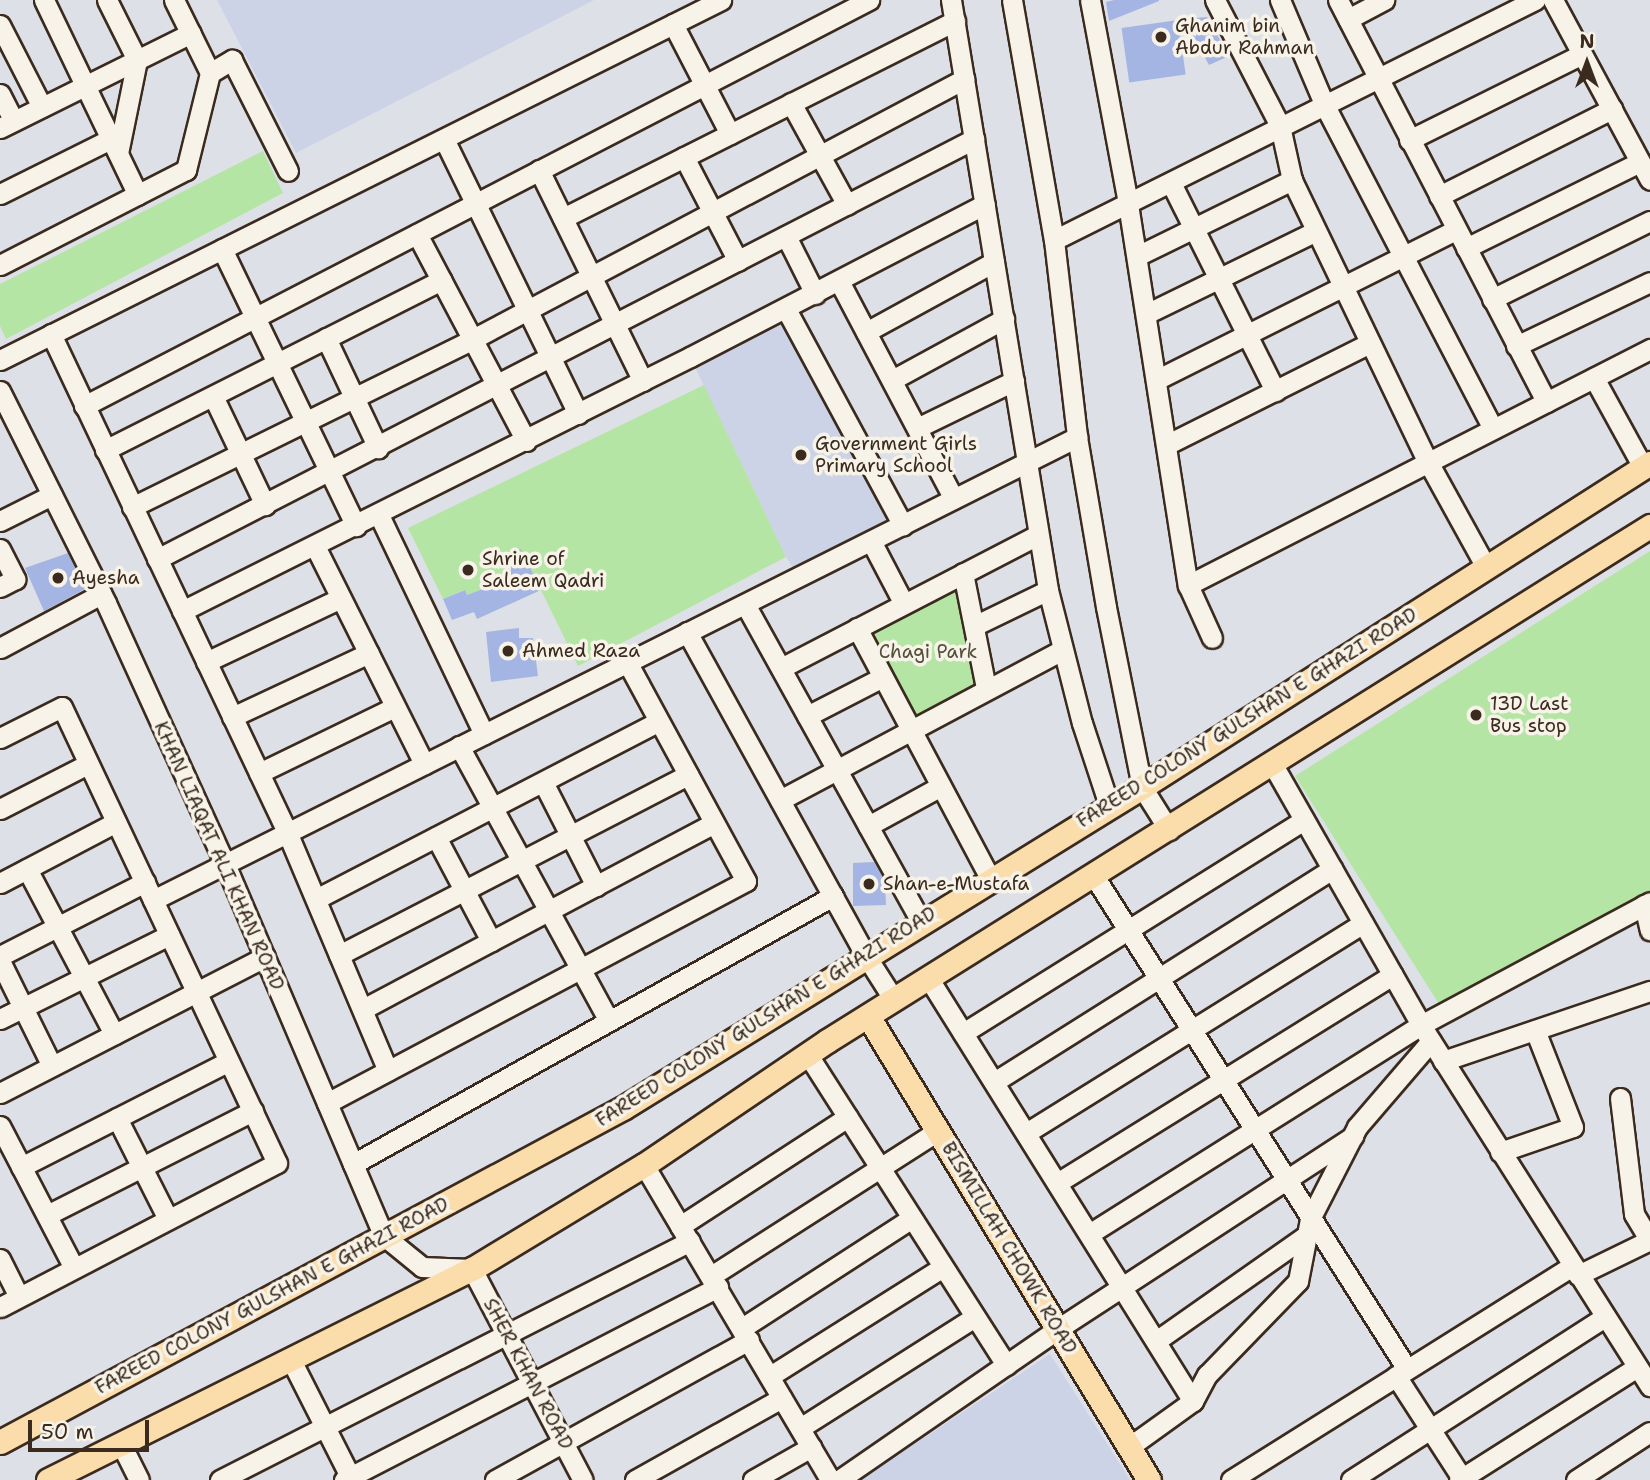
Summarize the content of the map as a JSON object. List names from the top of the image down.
{
  "streets": {
    "main road": ["FAREED COLONY GULSHAN E GHAZI ROAD", "BISMILLAH CHOWK ROAD"],
    "street": ["KHAN LIAQAT ALI KHAN ROAD", "SHER KHAN ROAD"]
  },
  "crossings": [
    ["FAREED COLONY GULSHAN E GHAZI ROAD", "KHAN LIAQAT ALI KHAN ROAD"],
    ["KHAN LIAQAT ALI KHAN ROAD", "SHER KHAN ROAD"]
  ],
  "parks": ["Chagi Park"],
  "places": [
    "Ghanim bin Abdur Rahman",
    "Government Girls Primary School",
    "Shrine of Saleem Qadri",
    "Ayesha",
    "Ahmed Raza",
    "13D Last Bus stop",
    "Shan-e-Mustafa"
  ],
  "scale_bar": "50 m",
  "north": "top"
}
